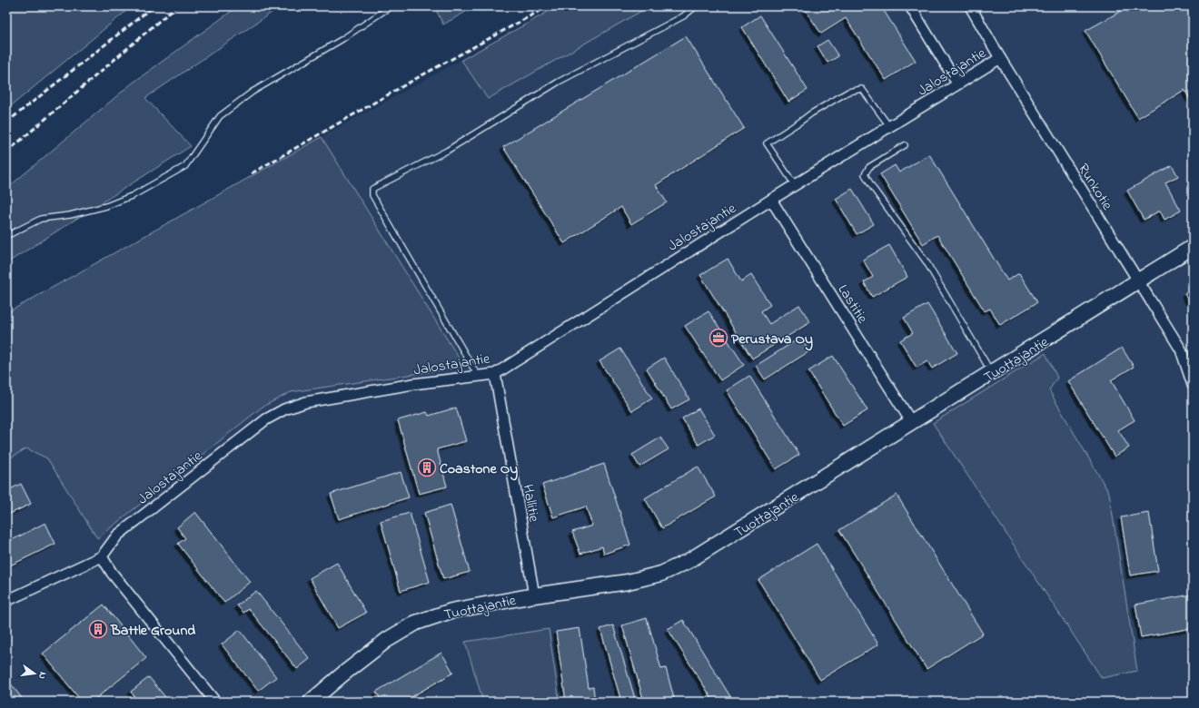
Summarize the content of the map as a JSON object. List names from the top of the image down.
{
  "streets": {
    "street": [
      "Jalostajantie",
      "Runkotie",
      "Lastitie",
      "Tuottajantie",
      "Hallitie"
    ]
  },
  "crossings": [
    ["Jalostajantie", "Runkotie"],
    ["Jalostajantie", "Lastitie"],
    ["Jalostajantie", "Hallitie"],
    ["Runkotie", "Tuottajantie"],
    ["Lastitie", "Tuottajantie"],
    ["Tuottajantie", "Hallitie"]
  ],
  "places": {
    "office": ["Perustava Oy"],
    "building": ["Coastone Oy", "Battle Ground"]
  },
  "north": "right"
}
